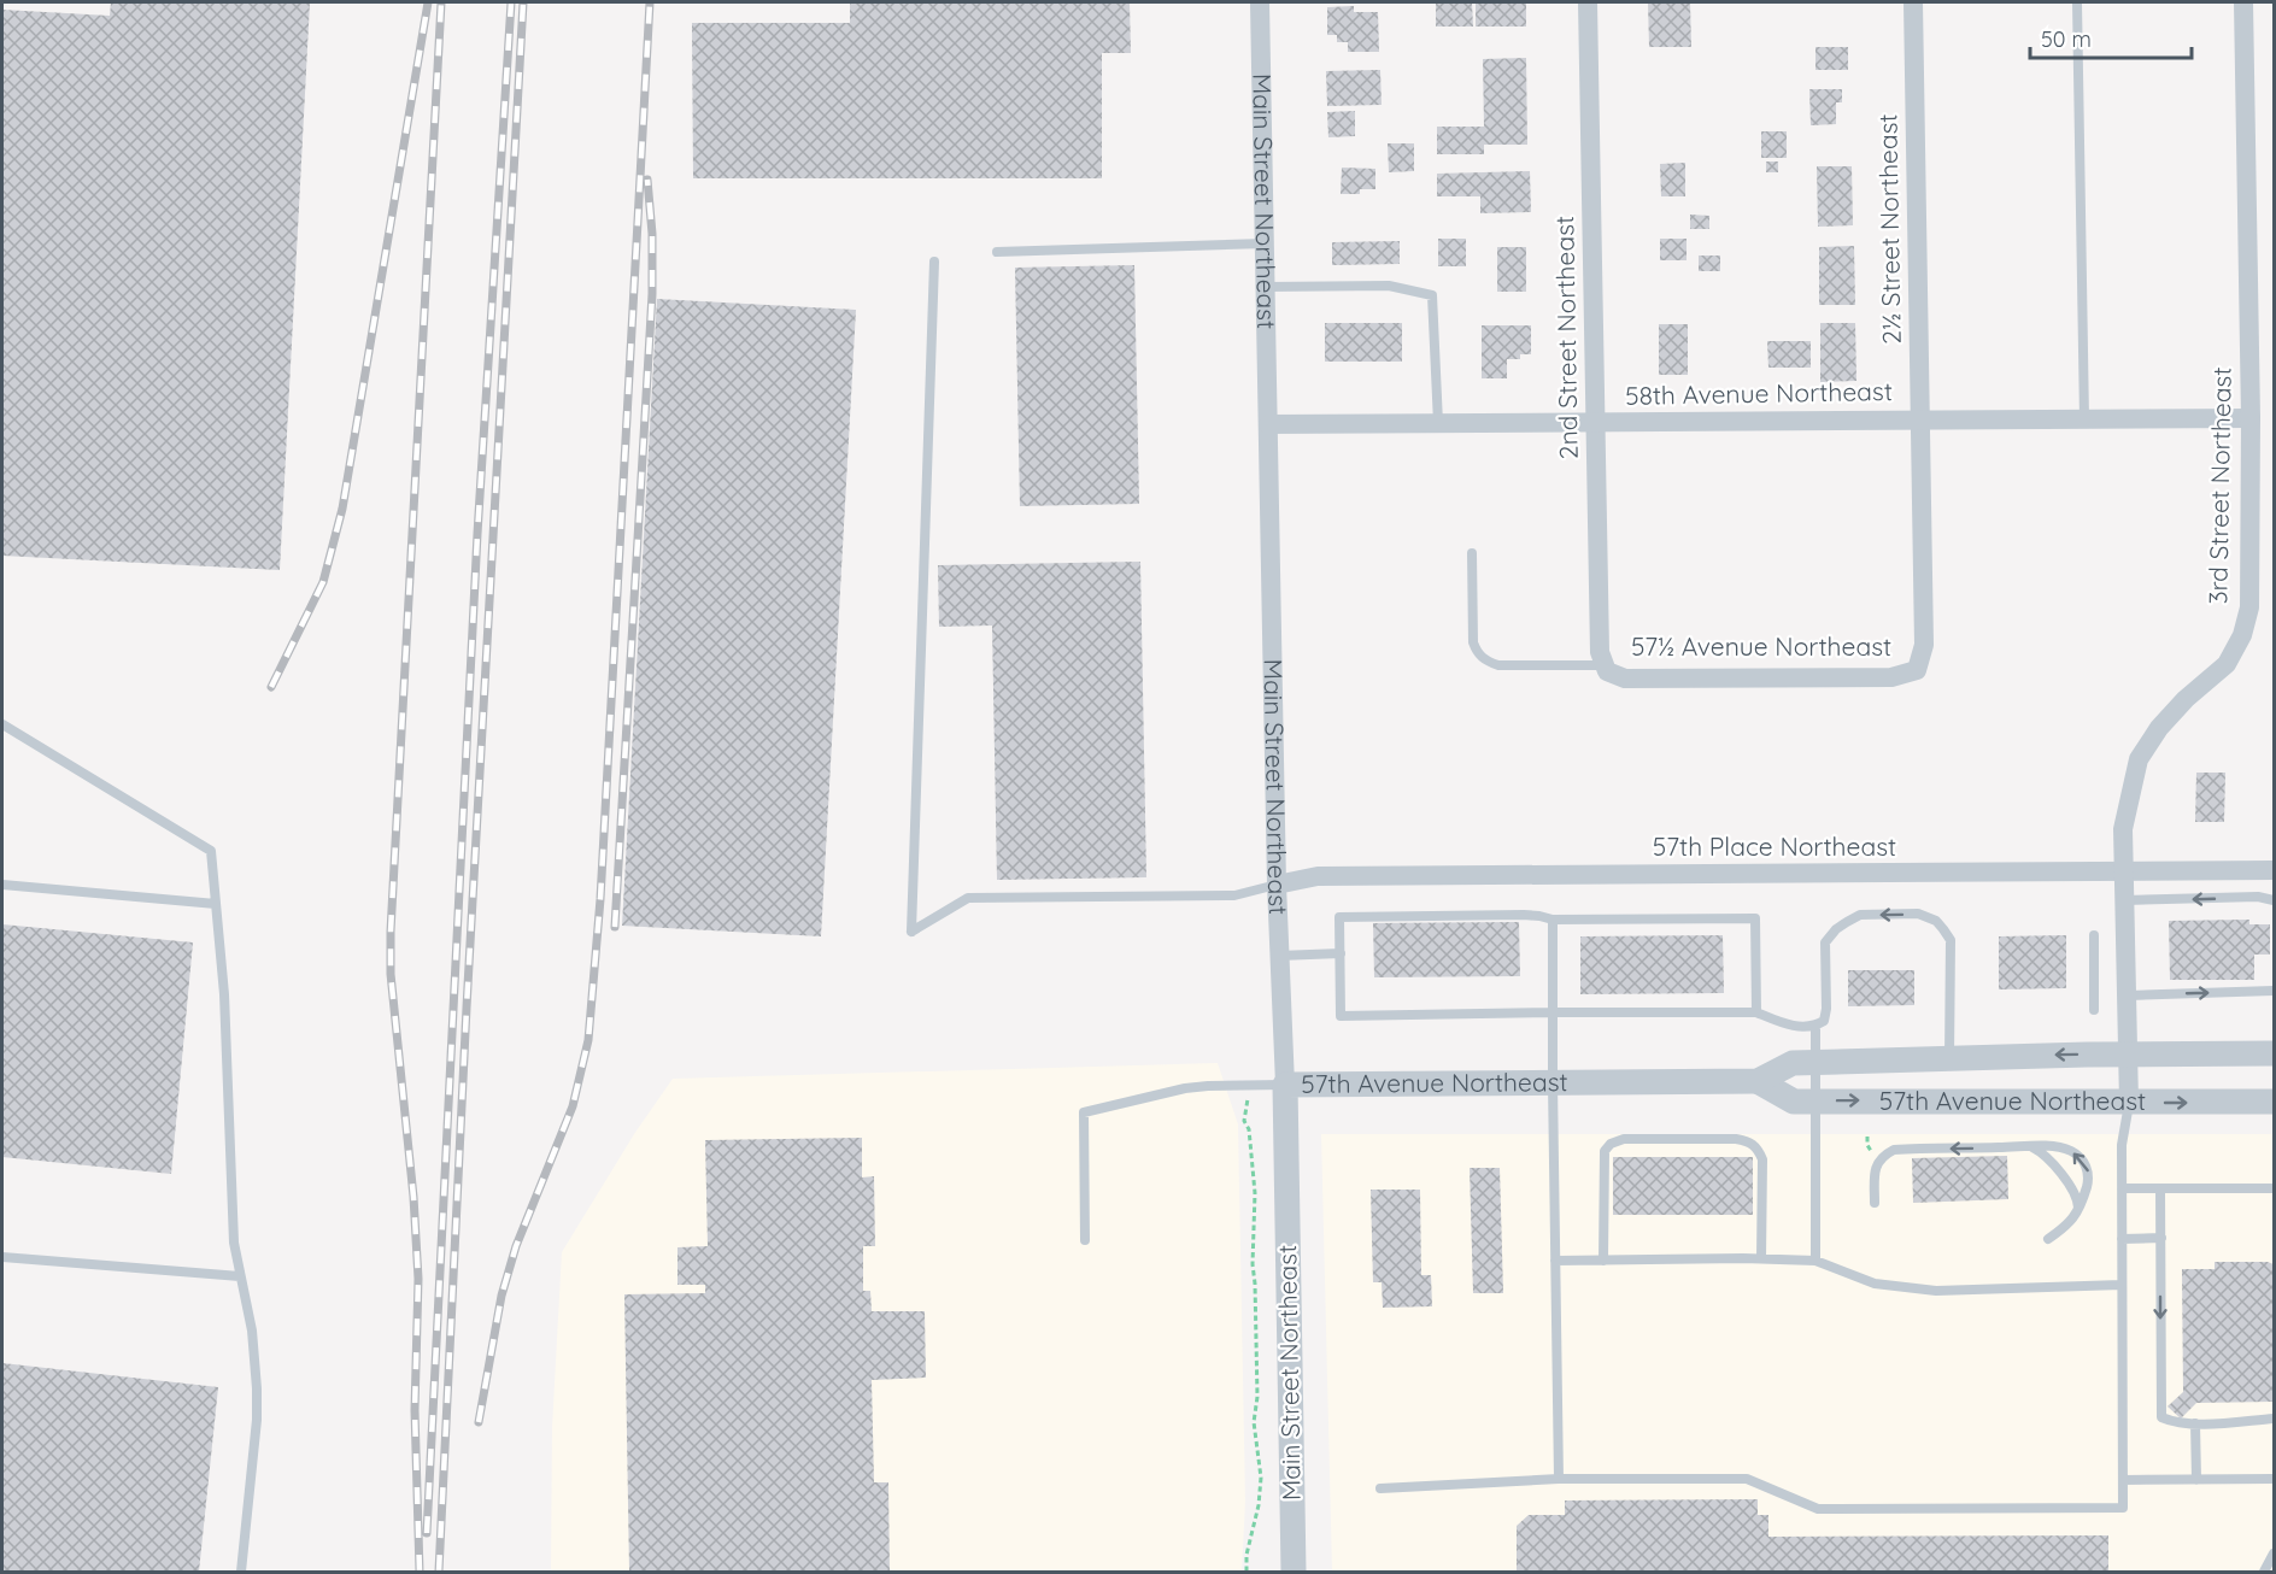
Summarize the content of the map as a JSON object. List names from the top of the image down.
{
  "streets": {
    "street": [
      "Main Street Northeast",
      "2½ Street Northeast",
      "2nd Street Northeast",
      "58th Avenue Northeast",
      "3rd Street Northeast",
      "57½ Avenue Northeast",
      "57th Place Northeast",
      "57th Avenue Northeast"
    ]
  },
  "crossings": [
    ["Main Street Northeast", "58th Avenue Northeast"],
    ["Main Street Northeast", "57th Place Northeast"],
    ["Main Street Northeast", "57th Avenue Northeast"],
    ["2½ Street Northeast", "58th Avenue Northeast"],
    ["2½ Street Northeast", "57½ Avenue Northeast"],
    ["2nd Street Northeast", "58th Avenue Northeast"],
    ["2nd Street Northeast", "57½ Avenue Northeast"],
    ["58th Avenue Northeast", "3rd Street Northeast"],
    ["3rd Street Northeast", "57th Place Northeast"],
    ["3rd Street Northeast", "57th Avenue Northeast"]
  ],
  "scale_bar": "50 m"
}
